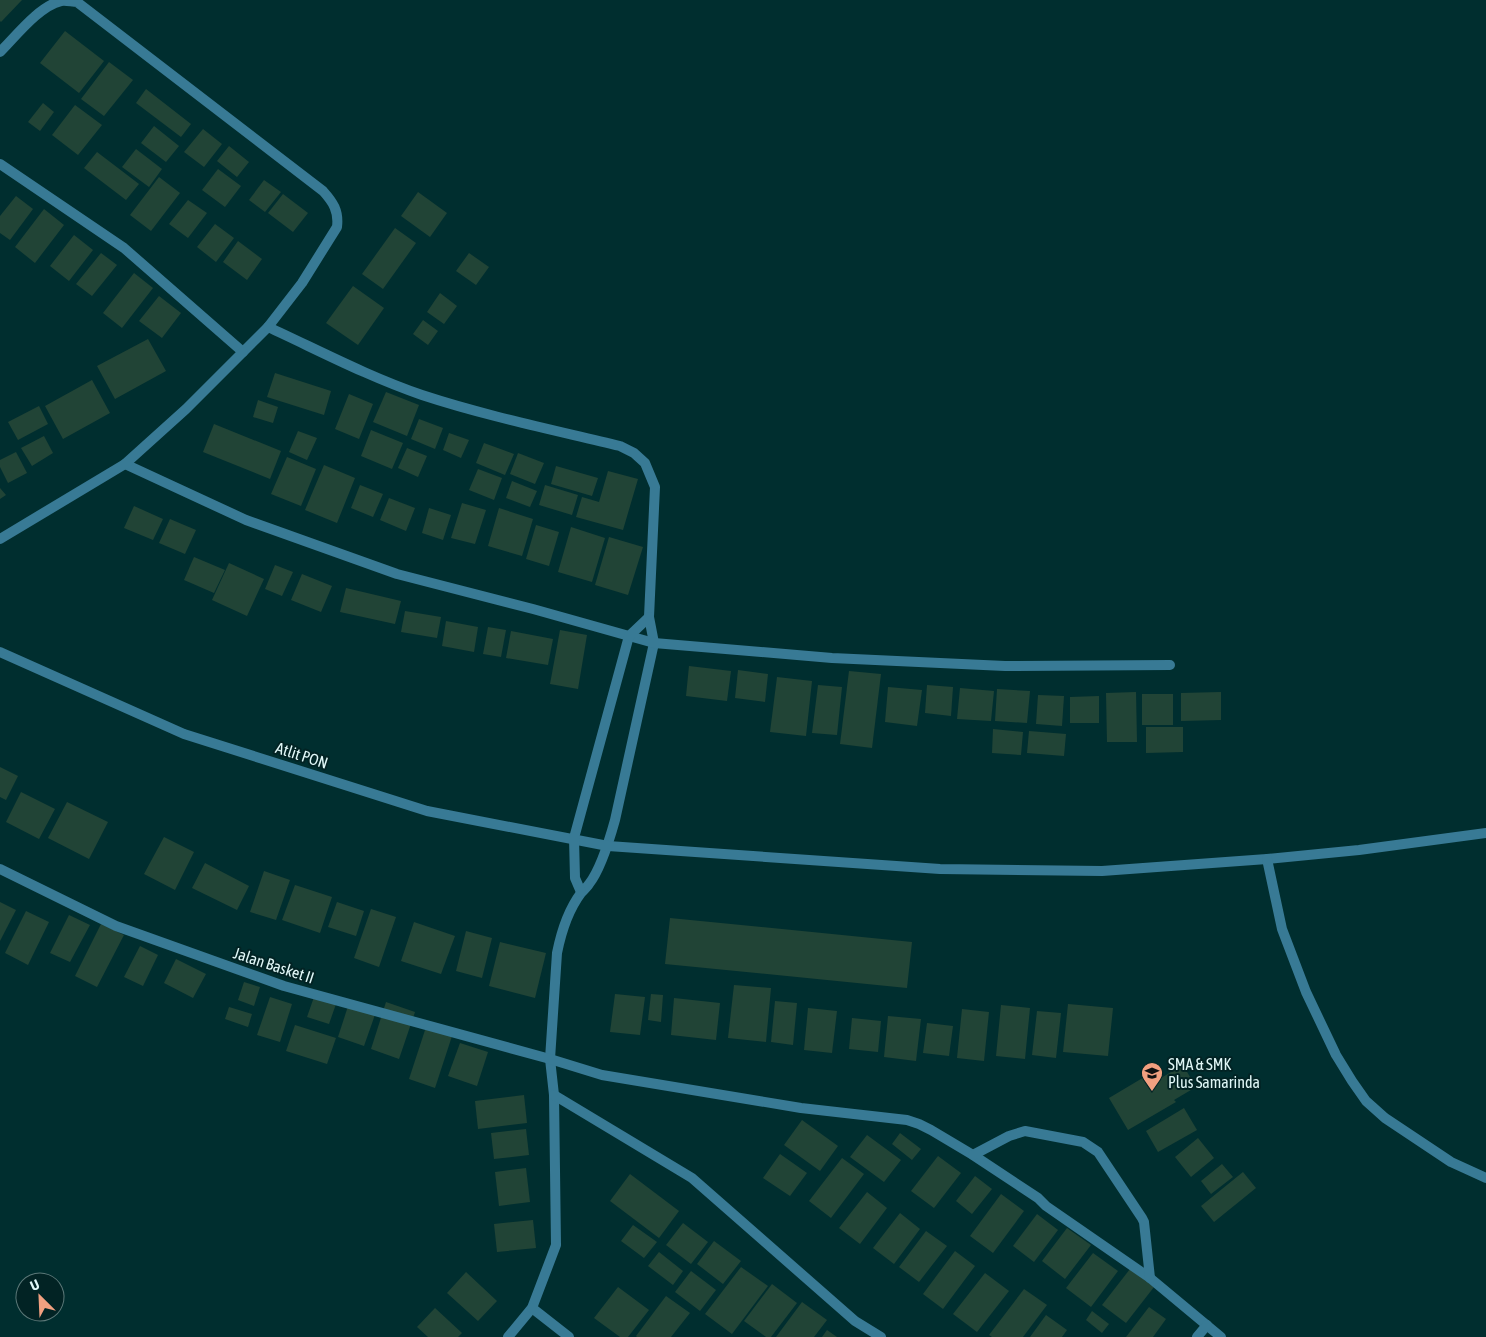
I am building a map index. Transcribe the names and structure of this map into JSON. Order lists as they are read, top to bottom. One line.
{"streets":{"street":["Atlit PON","Jalan Basket II"]},"places":{"school or university":["SMA & SMK Plus Samarinda"]},"north":"top left"}
